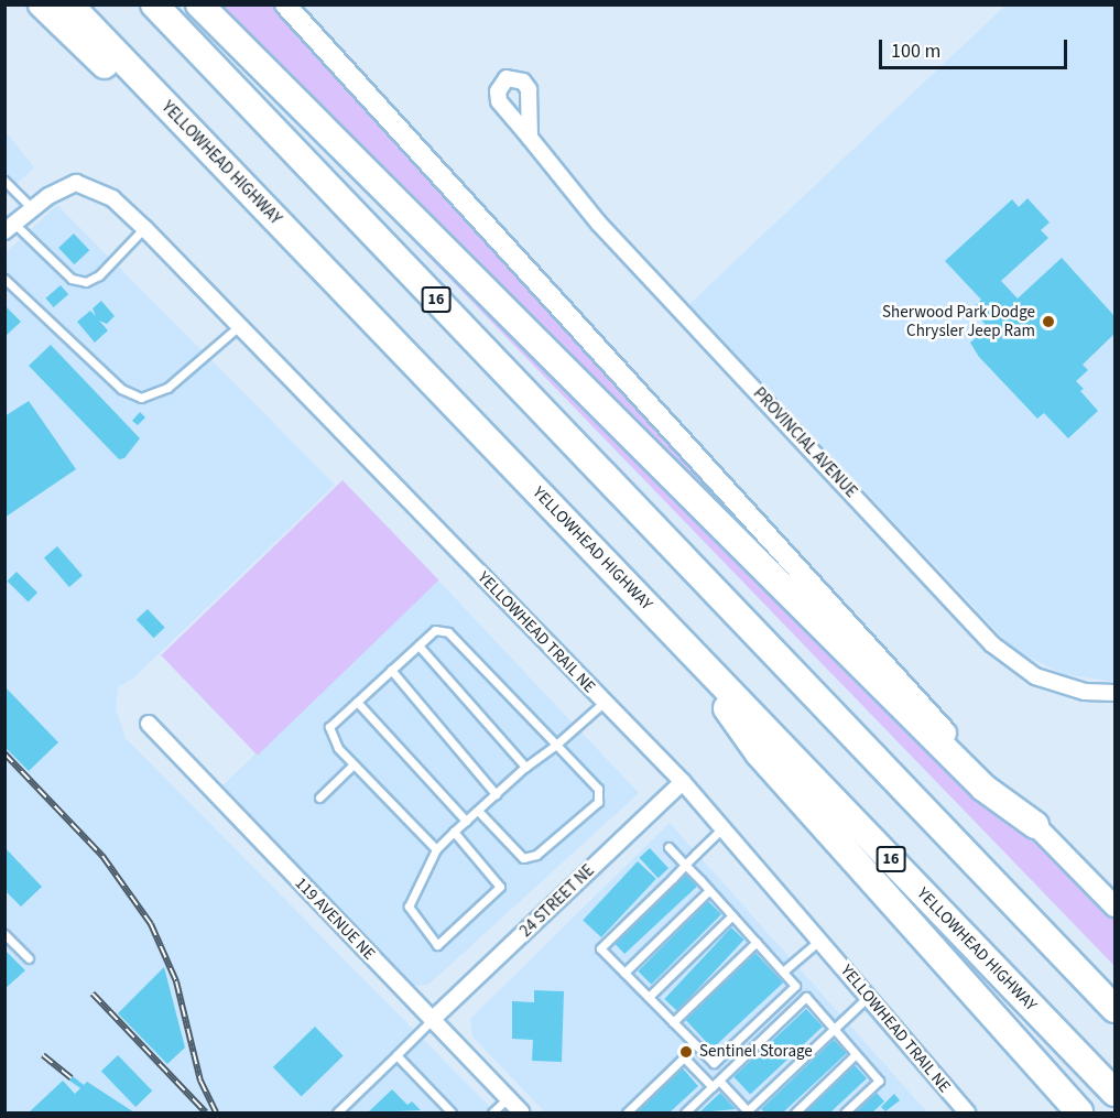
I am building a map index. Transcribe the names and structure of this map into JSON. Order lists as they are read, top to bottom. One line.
{"streets":{"highway":["YELLOWHEAD HIGHWAY","16"],"street":["PROVINCIAL AVENUE","YELLOWHEAD TRAIL NE","24 STREET NE","119 AVENUE NE"]},"crossings":[["YELLOWHEAD TRAIL NE","24 STREET NE"],["24 STREET NE","119 AVENUE NE"]],"places":["Sherwood Park Dodge Chrysler Jeep Ram","Sentinel Storage"],"scale_bar":"100 m"}
